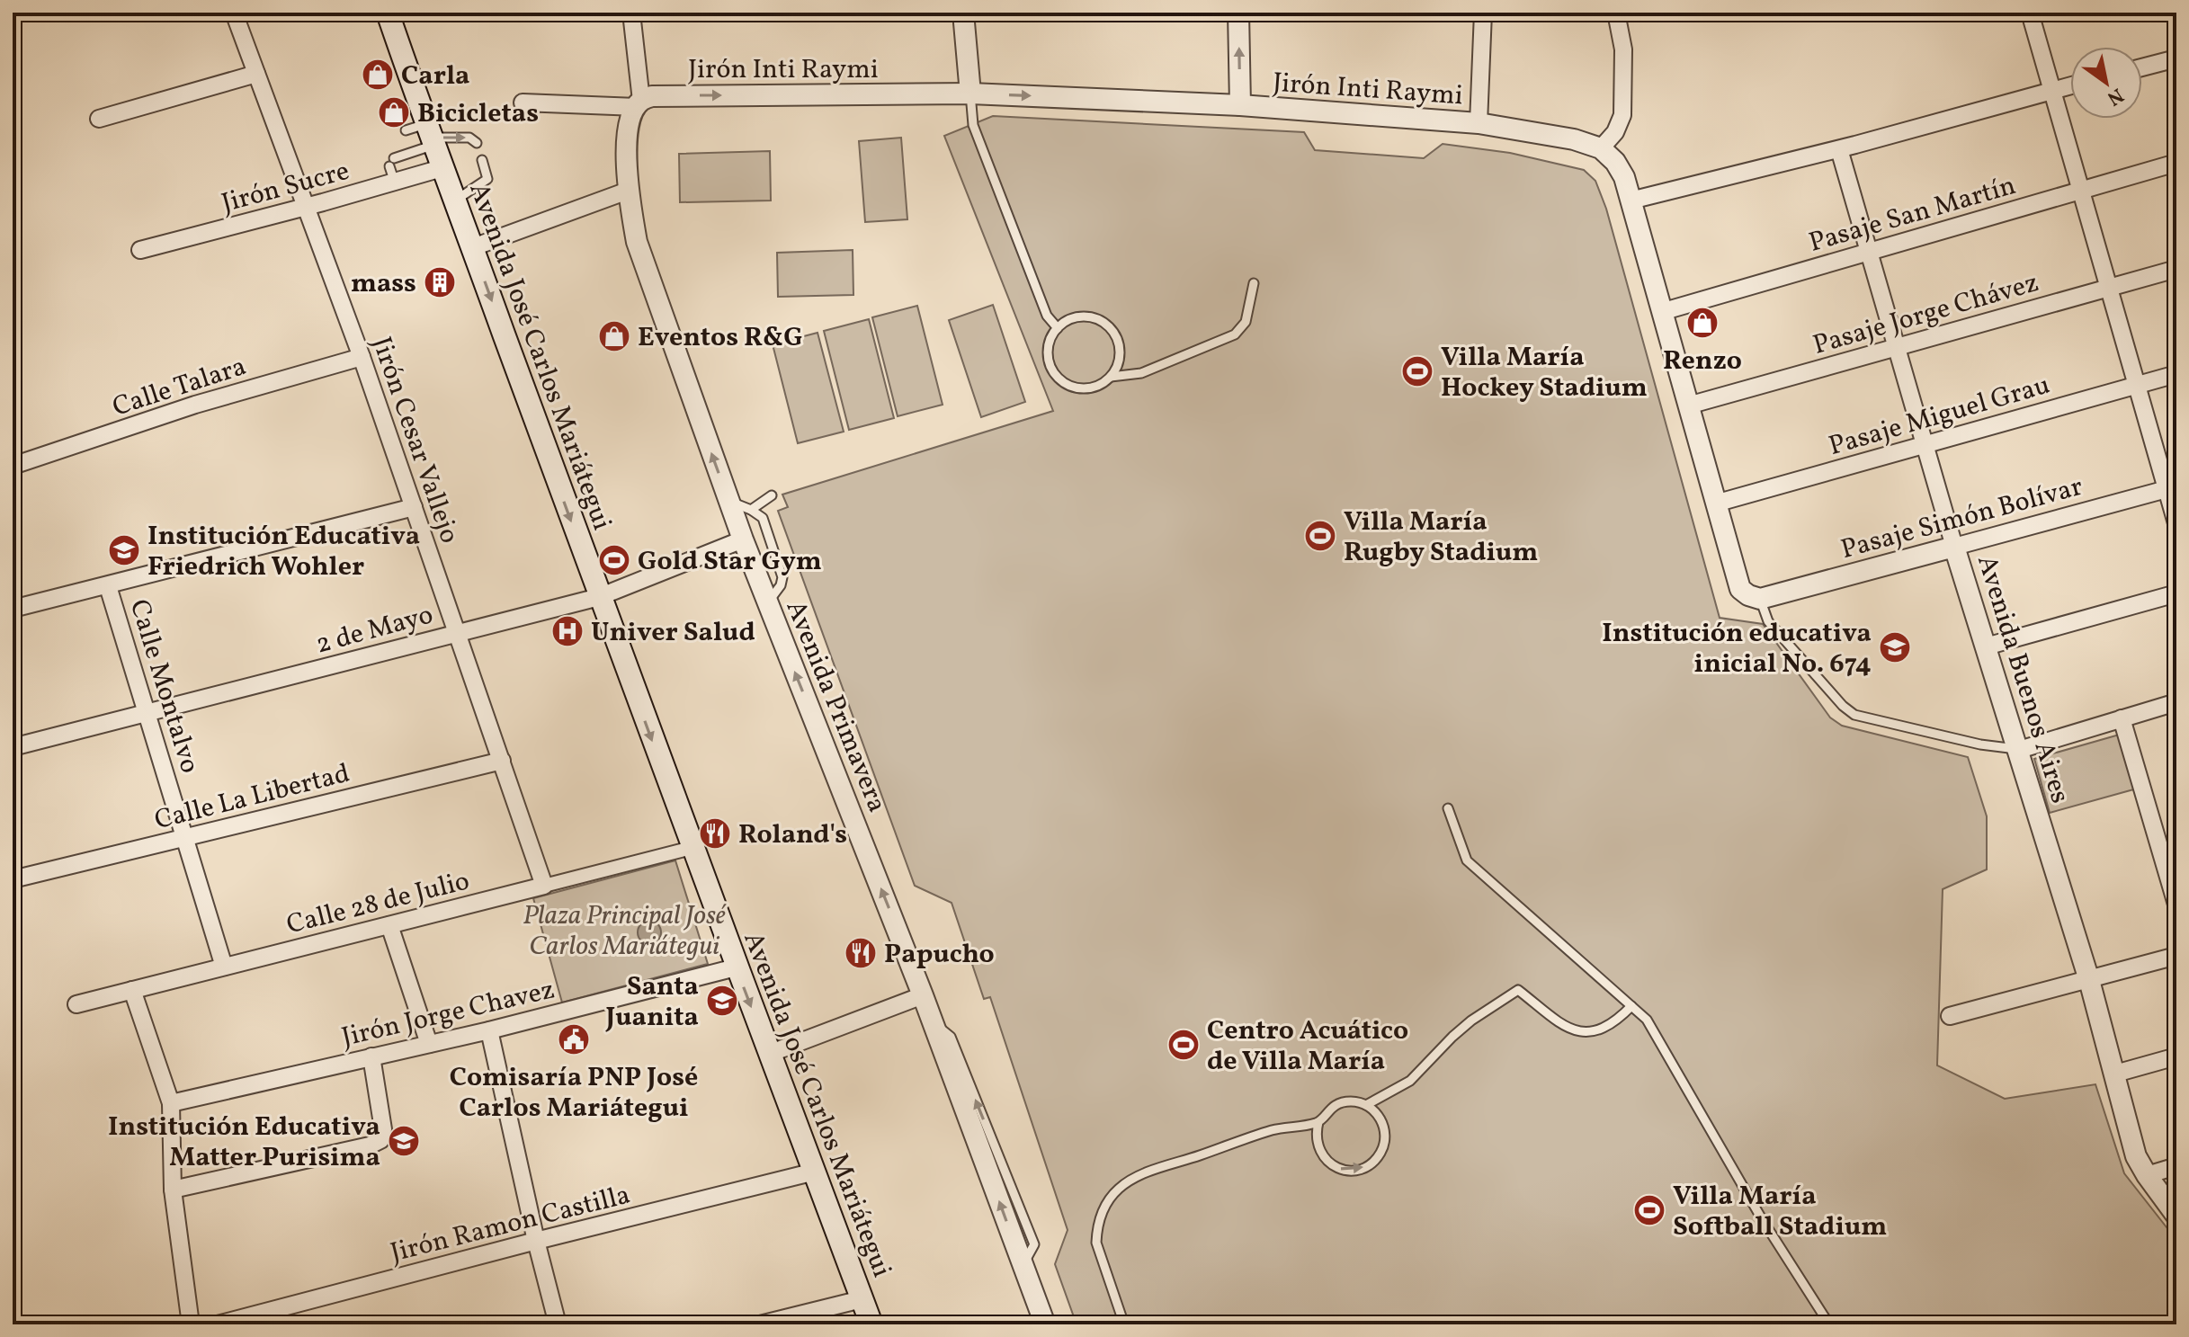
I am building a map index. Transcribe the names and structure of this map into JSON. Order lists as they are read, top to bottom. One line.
{"streets":{"main road":["Avenida José Carlos Mariátegui"],"street":["Jirón Inti Raymi","Jirón Sucre","Pasaje San Martín","Pasaje Jorge Chávez","Calle Talara","Pasaje Miguel Grau","Jirón Cesar Vallejo","Pasaje Simón Bolívar","2 de Mayo","Avenida Buenos Aires","Calle Montalvo","Avenida Primavera","Calle La Libertad","Calle 28 de Julio","Jirón Jorge Chavez","Jirón Ramon Castilla"]},"crossings":[["Jirón Inti Raymi","Avenida Primavera"],["Jirón Sucre","Avenida José Carlos Mariátegui"],["Jirón Sucre","Jirón Cesar Vallejo"],["Pasaje San Martín","Avenida Buenos Aires"],["Pasaje Jorge Chávez","Avenida Buenos Aires"],["Avenida José Carlos Mariátegui","2 de Mayo"],["Avenida José Carlos Mariátegui","Calle 28 de Julio"],["Avenida José Carlos Mariátegui","Jirón Jorge Chavez"],["Avenida José Carlos Mariátegui","Jirón Ramon Castilla"],["Calle Talara","Jirón Cesar Vallejo"],["Pasaje Miguel Grau","Avenida Buenos Aires"],["Jirón Cesar Vallejo","2 de Mayo"],["Jirón Cesar Vallejo","Calle La Libertad"],["Jirón Cesar Vallejo","Calle 28 de Julio"],["Pasaje Simón Bolívar","Avenida Buenos Aires"],["2 de Mayo","Calle Montalvo"],["2 de Mayo","Avenida Primavera"],["Calle Montalvo","Calle La Libertad"],["Calle Montalvo","Calle 28 de Julio"]],"one_way":["Jirón Inti Raymi","Avenida José Carlos Mariátegui","Avenida Primavera"],"parks":["Plaza Principal José Carlos Mariátegui"],"places":{"shop":["Carla","Bicicletas","Renzo","Eventos R&G"],"building":["mass"],"sports":["Villa María Hockey Stadium","Villa María Rugby Stadium","Gold Star Gym","Centro Acuático de Villa María","Villa María Softball Stadium"],"school or university":["Institución Educativa Friedrich Wohler","Institución educativa inicial No. 674","Santa Juanita","Institución Educativa Matter Purisima"],"hospital":["Univer Salud"],"restaurant":["Roland's","Papucho"],"public building":["Comisaría PNP José Carlos Mariátegui"]},"north":"bottom right"}
